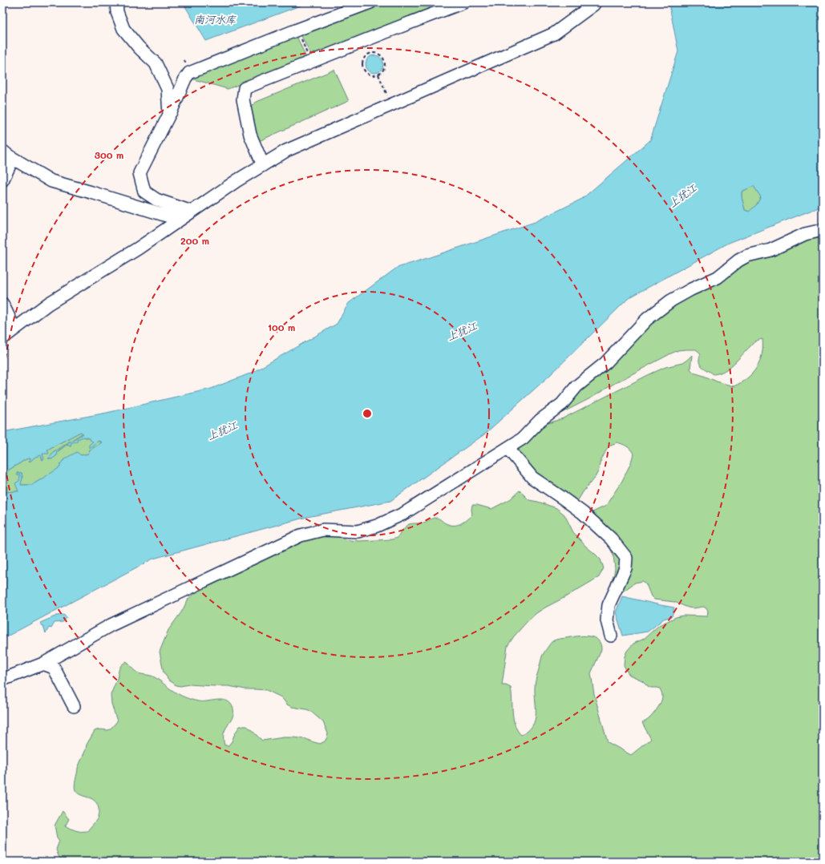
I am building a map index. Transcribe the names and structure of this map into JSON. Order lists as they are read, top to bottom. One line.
{"water":["南河水库","上犹江"],"rings":["300 m","200 m","100 m"]}
